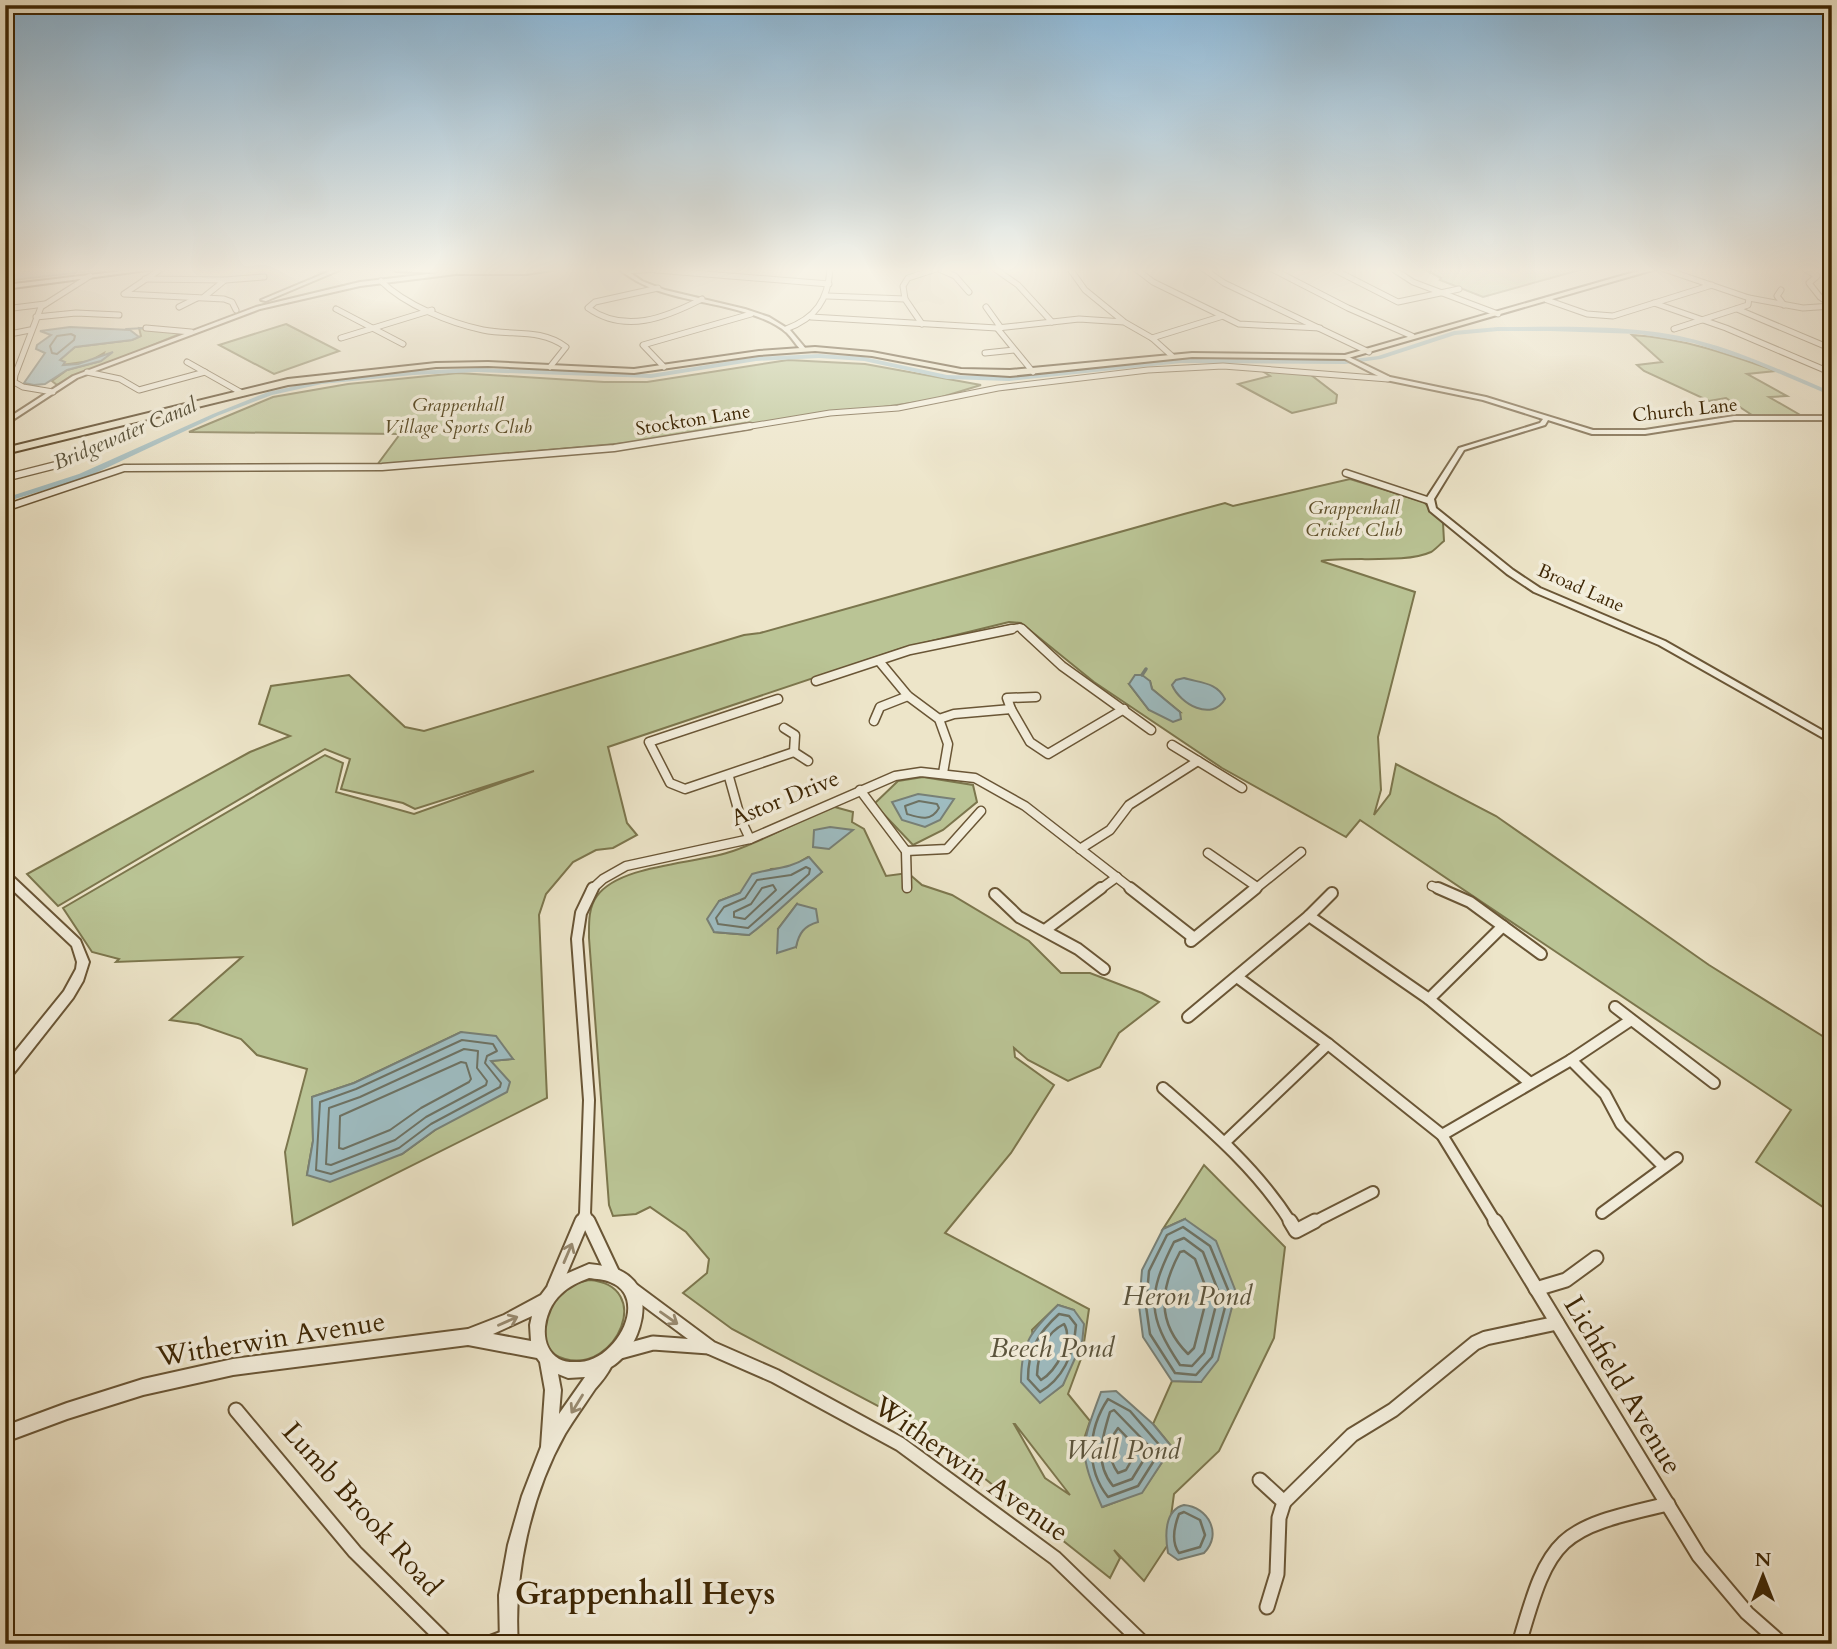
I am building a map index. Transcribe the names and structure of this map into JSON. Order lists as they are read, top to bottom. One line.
{"streets":{"street":["Church Lane","Stockton Lane","Broad Lane","Astor Drive","Witherwin Avenue","Lichfield Avenue","Lumb Brook Road"]},"crossings":[["Church Lane","Stockton Lane"],["Astor Drive","Witherwin Avenue"]],"districts":["Grappenhall Heys"],"water":["Bridgewater Canal","Heron Pond","Beech Pond","Wall Pond"],"parks":["Grappenhall Village Sports Club","Grappenhall Cricket Club"],"north":"top"}
